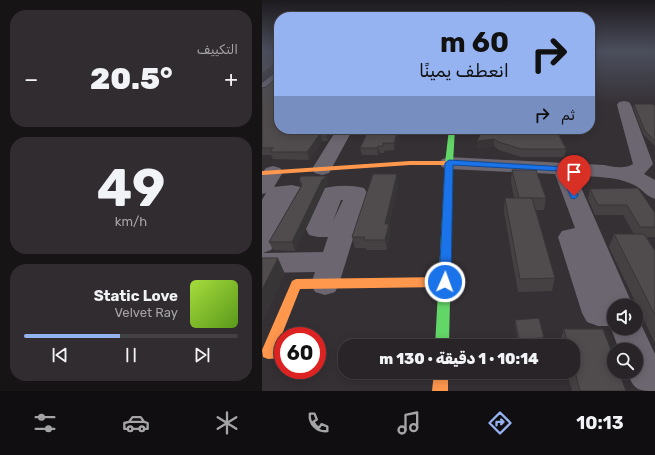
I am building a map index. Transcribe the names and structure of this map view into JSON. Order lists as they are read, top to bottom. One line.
{"page":{"tile":["التكييف",["49","km/h"]],"turn":["60 m","انعطف يمينًا"],"heat":["−","20.5°","+"],"then":"ثم","song":["Static Love","Velvet Ray"],"limit":"60","trip":"10:14 · 1 دقيقة · 130 m","tabs":"10:13"}}
